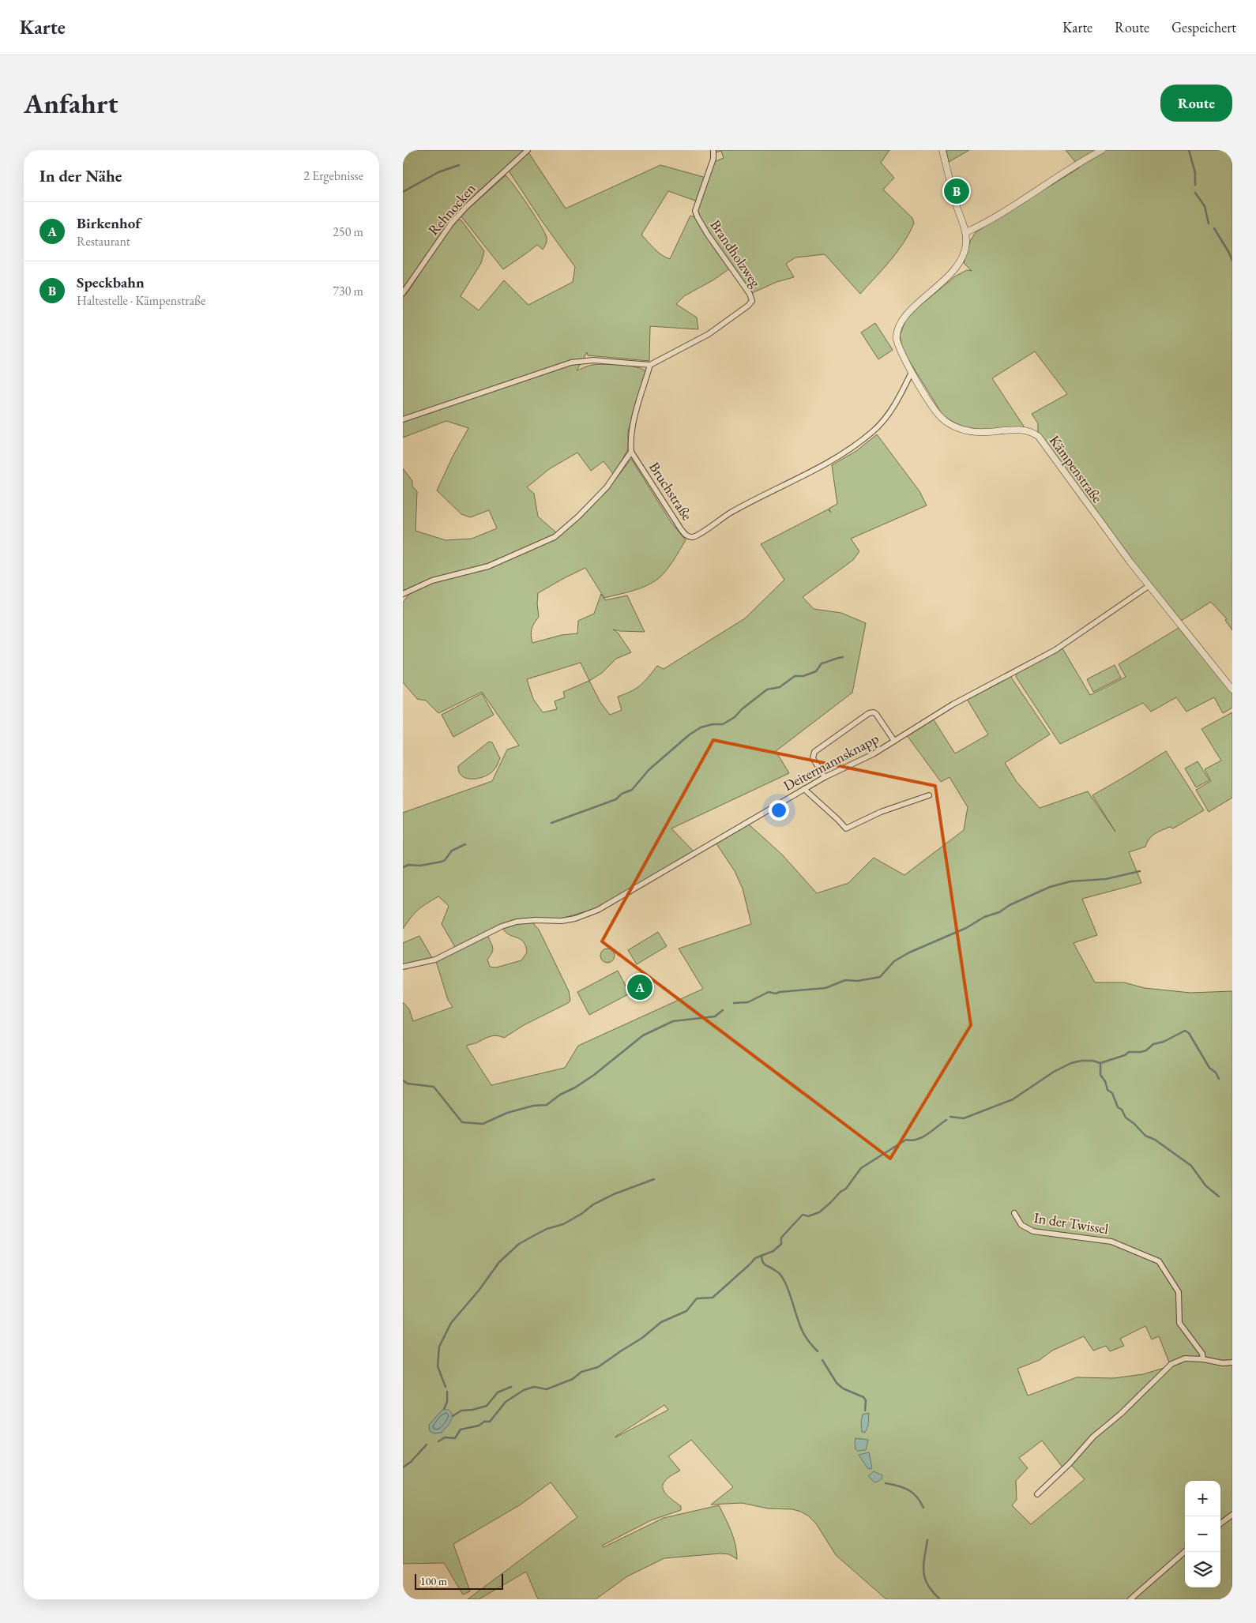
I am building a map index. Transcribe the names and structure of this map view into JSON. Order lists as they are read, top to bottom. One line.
{"streets":{"street":["Rehnocken","Brandholzweg","Kämpenstraße","Bruchstraße","Deitermannsknapp","In der Twissel"]},"crossings":[["Kämpenstraße","Bruchstraße"],["Kämpenstraße","Deitermannsknapp"]],"scale_bar":"100 m","page":{"header":"Karte","nav":["Karte","Route","Gespeichert"],"buttons":"Route","title":"Anfahrt","heading":["In der Nähe","2 Ergebnisse"],"pins":["B","A"],"list":[{"mark":"A","name":"Birkenhof","note":"Restaurant","value":"250 m"},{"mark":"B","name":"Speckbahn","note":"Haltestelle · Kämpenstraße","value":"730 m"}],"map_buttons":["+","−"],"scale":"100 m"}}
